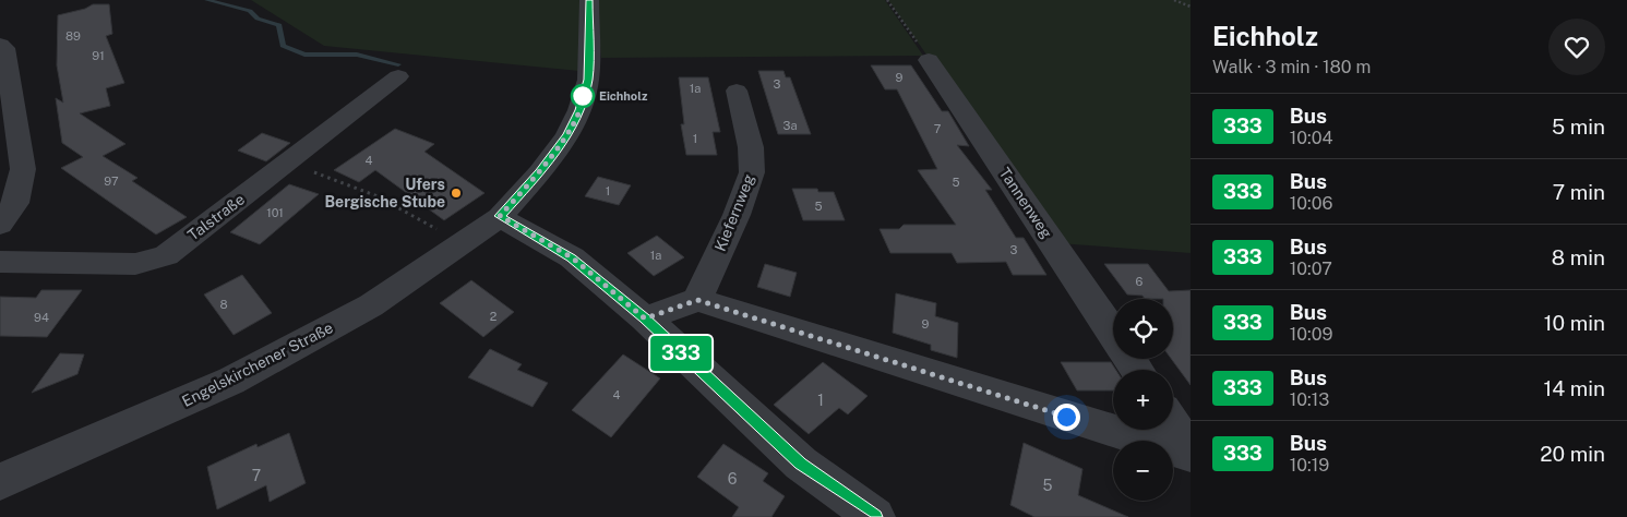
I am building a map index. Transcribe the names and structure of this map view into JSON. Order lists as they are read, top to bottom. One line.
{"streets":{"street":["Tannenweg","Kiefernweg","Talstraße","Engelskirchener Straße"]},"places":["Eichholz","Ufers Bergische Stube"],"lines":["bus line 333"],"house_numbers":["89","91","9","3","1a","3a","7","1","4","97","5","1","5","101","3","1a","6","8","2","94","9","4","1","7","6","5"],"page":{"on_map":"333","heading":["Eichholz","Walk · 3 min · 180 m"],"list":[{"mark":"333","name":"Bus","note":"10:04","value":"5 min"},{"mark":"333","name":"Bus","note":"10:06","value":"7 min"},{"mark":"333","name":"Bus","note":"10:07","value":"8 min"},{"mark":"333","name":"Bus","note":"10:09","value":"10 min"},{"mark":"333","name":"Bus","note":"10:13","value":"14 min"},{"mark":"333","name":"Bus","note":"10:19","value":"20 min"}],"map_buttons":["+","−"]}}
